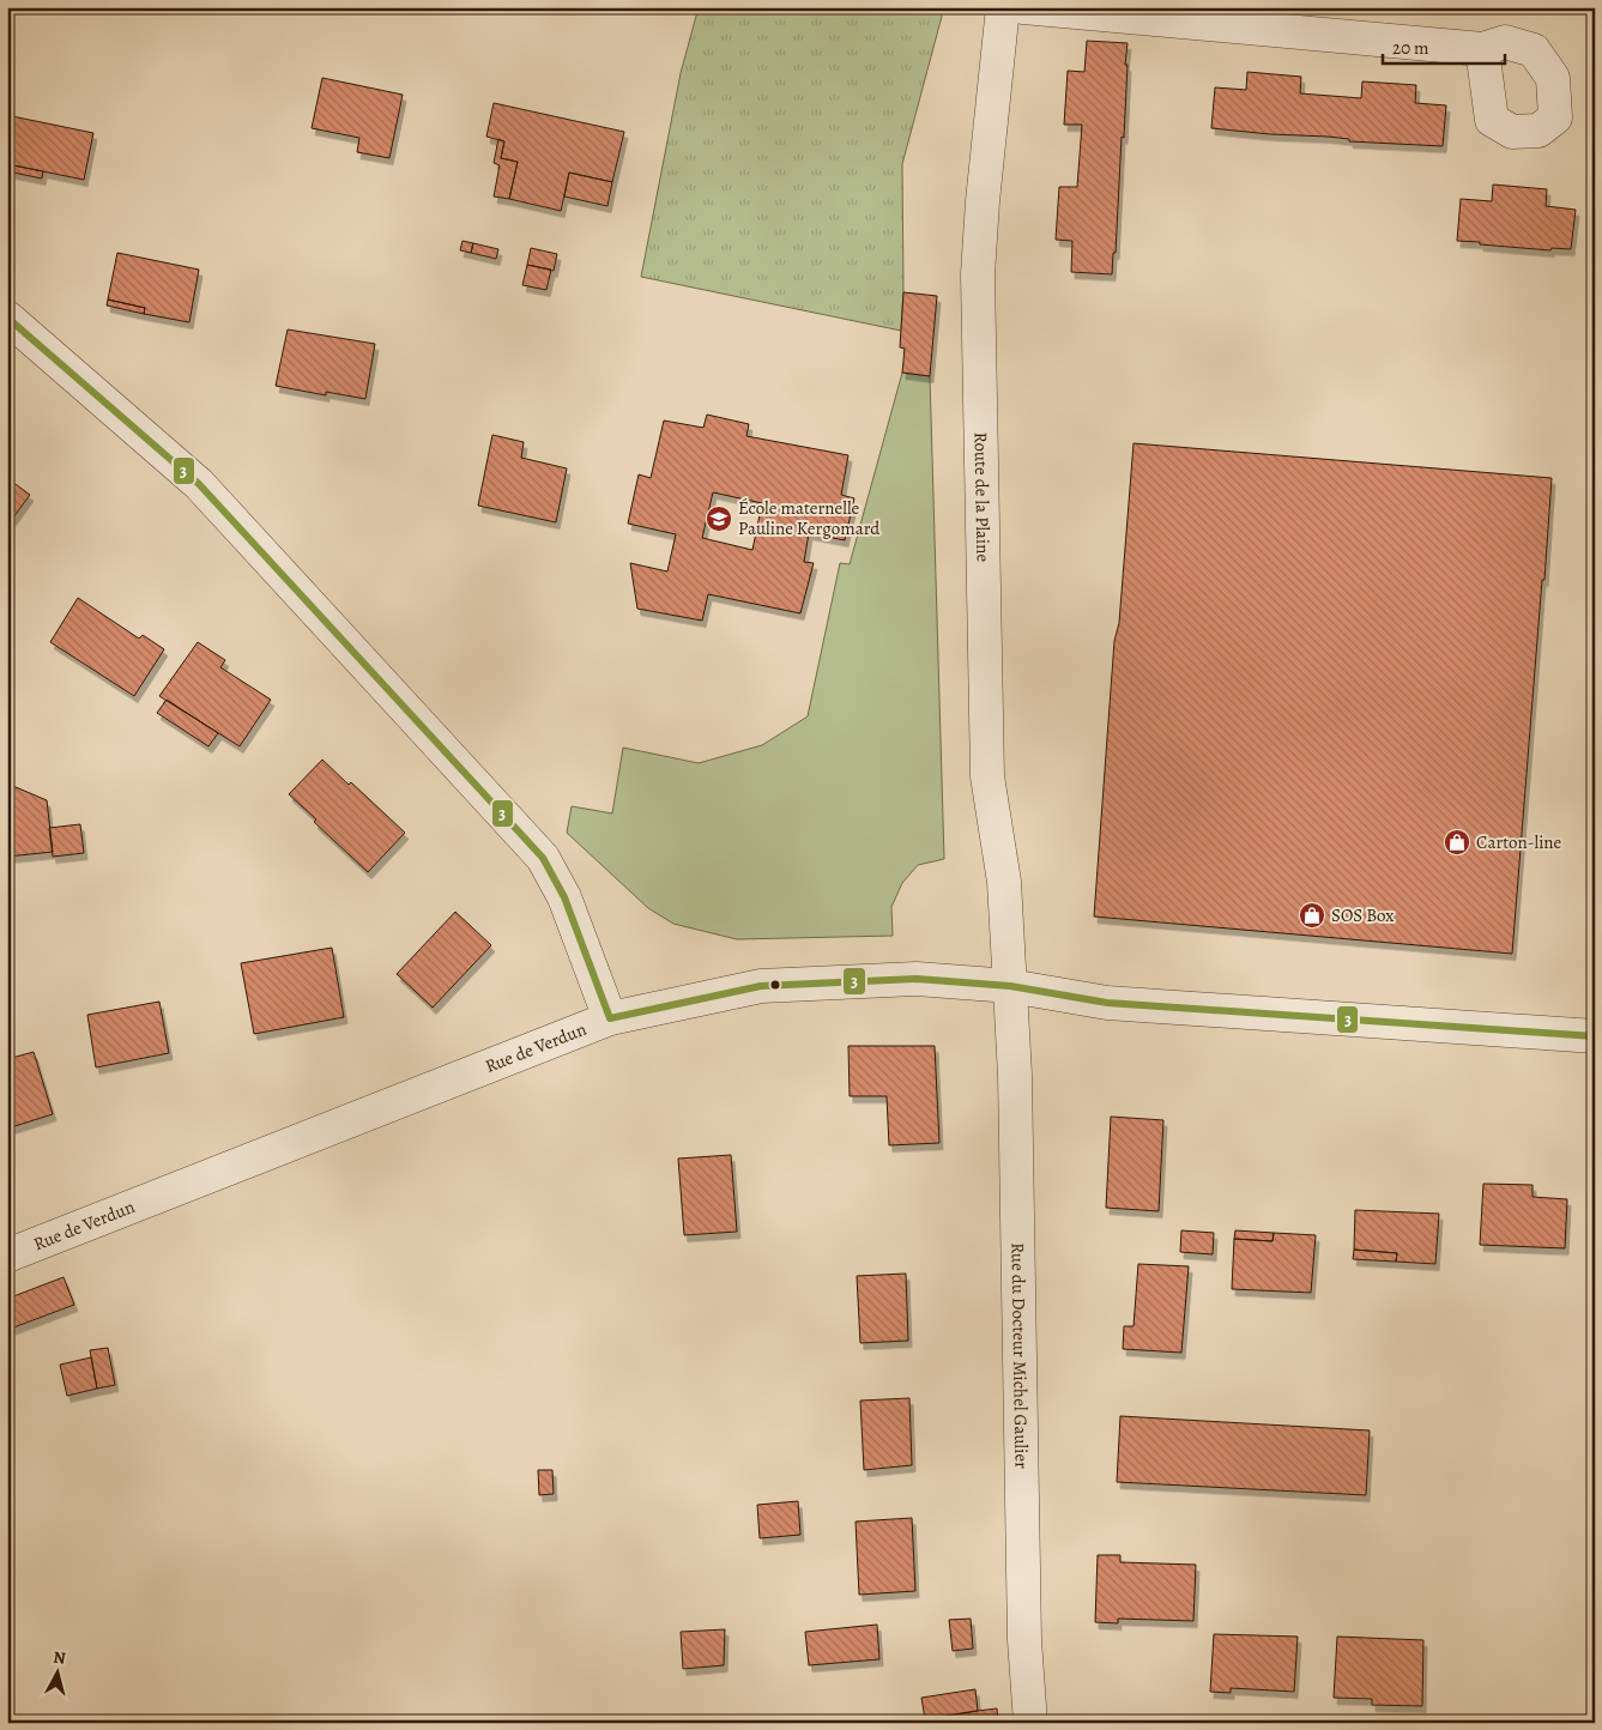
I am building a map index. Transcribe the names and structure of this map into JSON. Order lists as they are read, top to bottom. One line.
{"streets":{"street":["Route de la Plaine","Rue de Verdun","Rue du Docteur Michel Gaulier"]},"crossings":[["Route de la Plaine","Rue de Verdun"],["Route de la Plaine","Rue du Docteur Michel Gaulier"],["Rue de Verdun","Rue du Docteur Michel Gaulier"]],"places":{"school or university":["École maternelle Pauline Kergomard"],"shop":["Carton-line","SOS Box"]},"lines":["transit line 3"],"scale_bar":"20 m","north":"top"}
